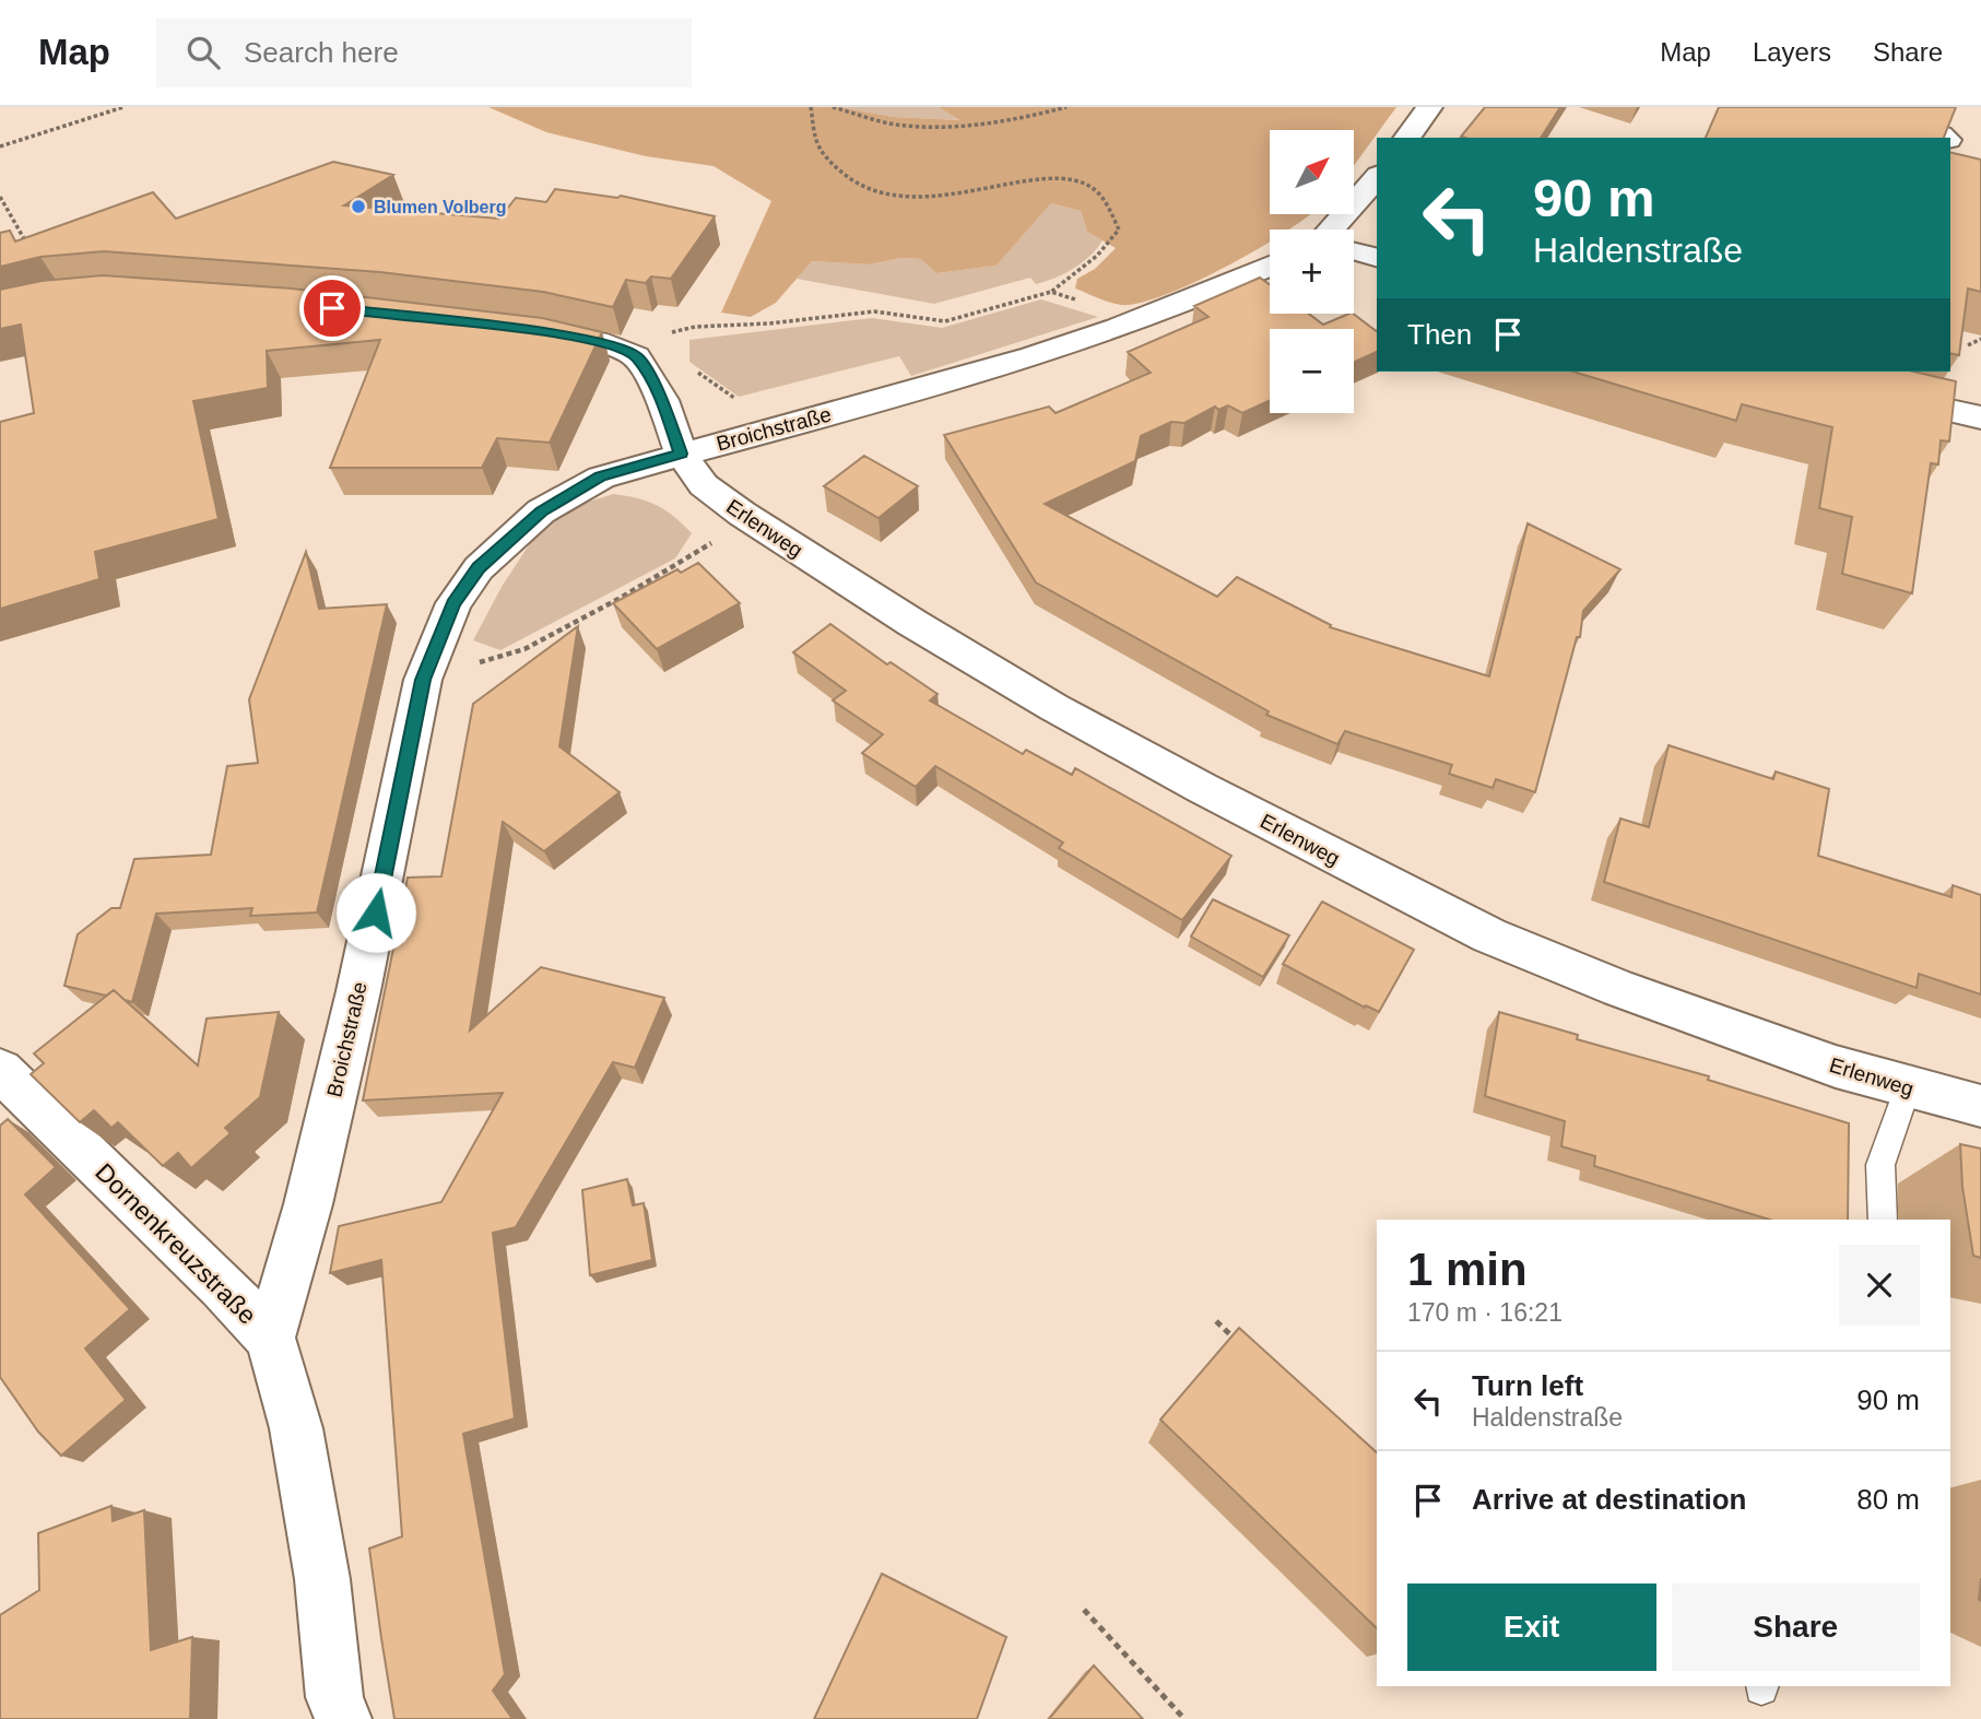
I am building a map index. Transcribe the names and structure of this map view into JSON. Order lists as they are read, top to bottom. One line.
{"streets":{"street":["Broichstraße","Erlenweg","Dornenkreuzstraße"]},"crossings":[["Broichstraße","Erlenweg"],["Broichstraße","Dornenkreuzstraße"]],"places":["Blumen Volberg"],"north":"top right","page":{"header":"Map","search":"Search here","nav":["Map","Layers","Share"],"map_buttons":["+","−"],"turn":["90 m","Haldenstraße"],"then":"Then","heading":["1 min","170 m · 16:21"],"list":[{"name":"Turn left","note":"Haldenstraße","value":"90 m"},{"name":"Arrive at destination","value":"80 m"}],"buttons":["Exit","Share"]}}
